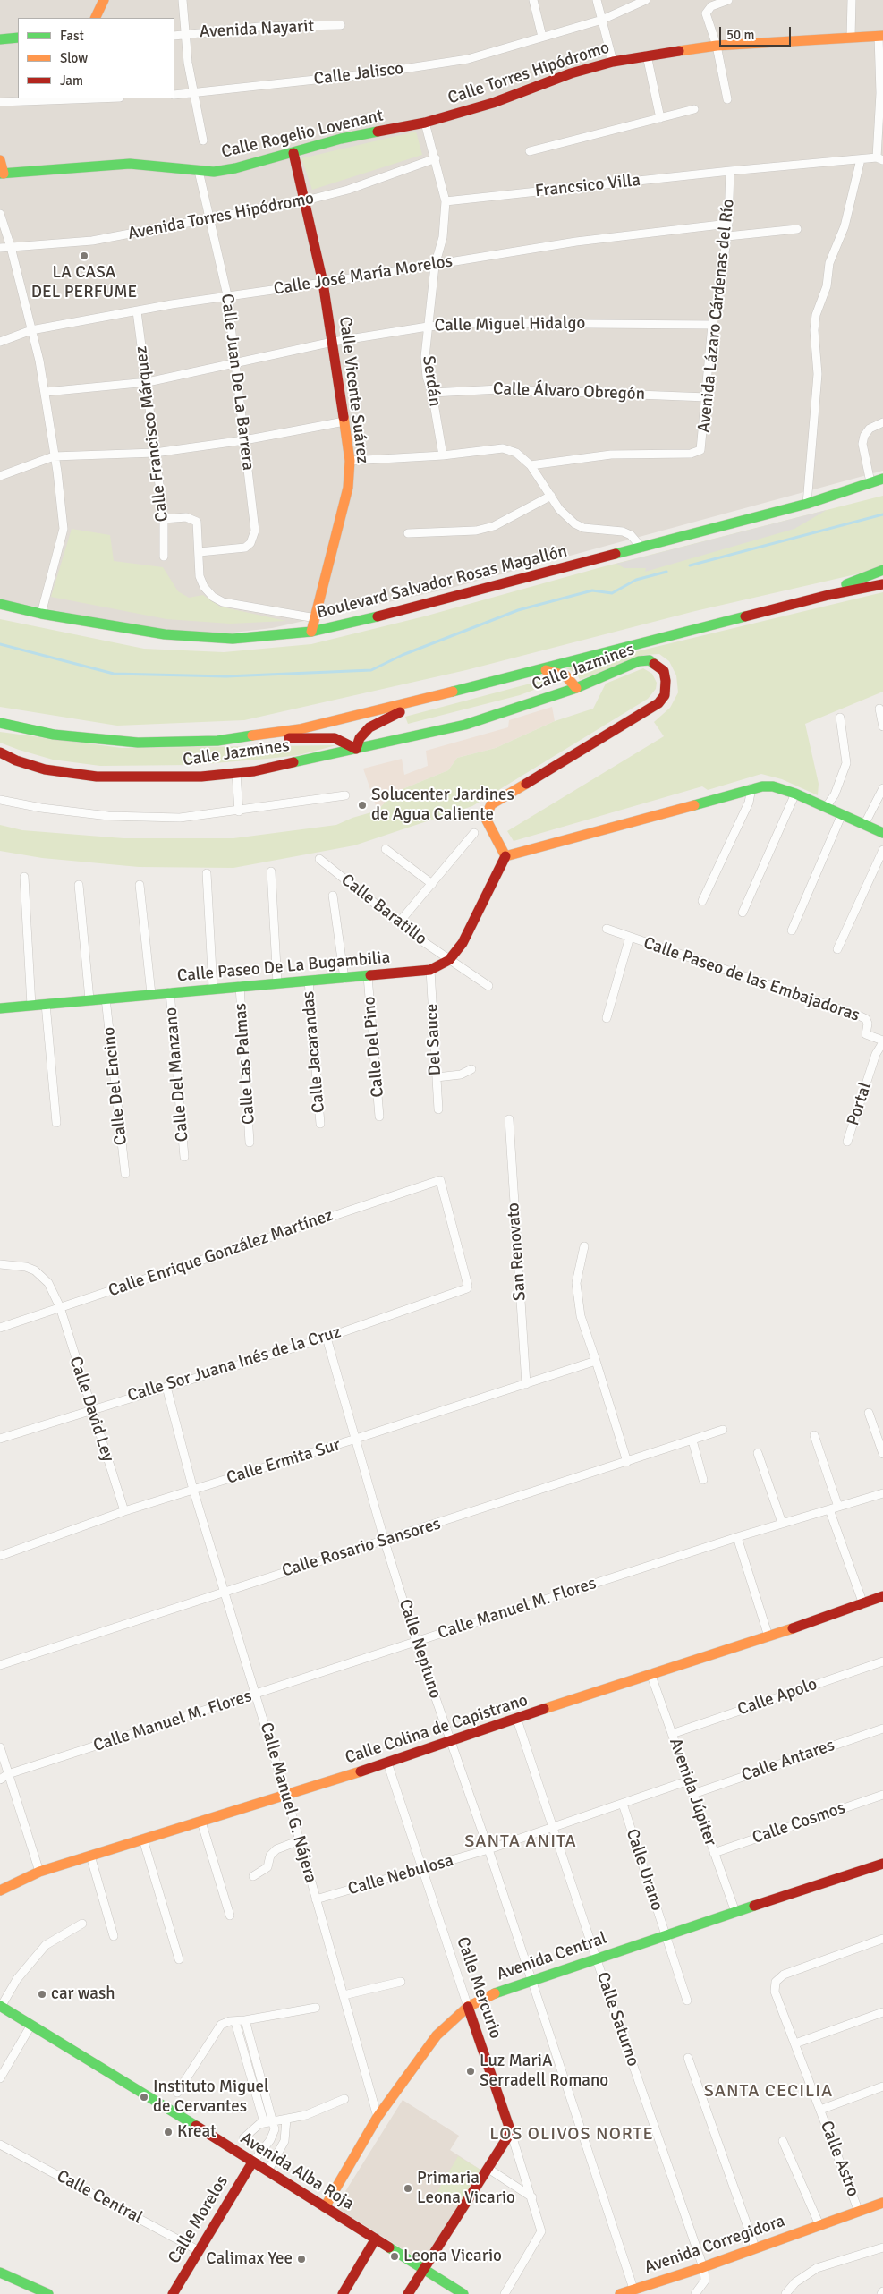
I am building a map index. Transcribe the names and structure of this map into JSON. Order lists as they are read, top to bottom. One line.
{"streets":{"main road":["Calle Torres Hipódromo","Calle Rogelio Lovenant","Calle Vicente Suárez","Boulevard Salvador Rosas Magallón","Calle Jazmines","Calle Paseo De La Bugambilia","Calle Colina de Capistrano","Avenida Central","Calle Mercurio","Avenida Alba Roja","Calle Morelos","Avenida Corregidora"],"street":["Avenida Nayarit","Calle Jalisco","Francsico Villa","Avenida Torres Hipódromo","Calle José María Morelos","Avenida Lázaro Cárdenas del Río","Calle Miguel Hidalgo","Serdán","Calle Juan De La Barrera","Calle Álvaro Obregón","Calle Francisco Márquez","Calle Baratillo","Calle Paseo de las Embajadoras","Del Sauce","Calle Del Pino","Calle Jacarandas","Calle Las Palmas","Calle Del Manzano","Calle Del Encino","Portal","San Renovato","Calle Enrique González Martínez","Calle Sor Juana Inés de la Cruz","Calle David Ley","Calle Ermita Sur","Calle Rosario Sansores","Calle Manuel M. Flores","Calle Neptuno","Calle Apolo","Calle Antares","Avenida Júpiter","Calle Manuel G. Nájera","Calle Cosmos","Calle Urano","Calle Nebulosa","Calle Saturno","Calle Astro","Calle Central"]},"crossings":[["Calle Torres Hipódromo","Calle Rogelio Lovenant"],["Calle Torres Hipódromo","Serdán"],["Calle Rogelio Lovenant","Serdán"],["Calle Rogelio Lovenant","Calle Juan De La Barrera"],["Calle Rogelio Lovenant","Calle Vicente Suárez"],["Francsico Villa","Avenida Lázaro Cárdenas del Río"],["Francsico Villa","Serdán"],["Avenida Torres Hipódromo","Serdán"],["Avenida Torres Hipódromo","Calle Juan De La Barrera"],["Avenida Torres Hipódromo","Calle Vicente Suárez"],["Calle José María Morelos","Avenida Lázaro Cárdenas del Río"],["Calle José María Morelos","Serdán"],["Calle José María Morelos","Calle Juan De La Barrera"],["Calle José María Morelos","Calle Vicente Suárez"],["Calle José María Morelos","Calle Francisco Márquez"],["Avenida Lázaro Cárdenas del Río","Calle Miguel Hidalgo"],["Avenida Lázaro Cárdenas del Río","Calle Álvaro Obregón"],["Calle Miguel Hidalgo","Serdán"],["Calle Miguel Hidalgo","Calle Juan De La Barrera"],["Calle Miguel Hidalgo","Calle Vicente Suárez"],["Calle Miguel Hidalgo","Calle Francisco Márquez"],["Serdán","Calle Álvaro Obregón"],["Calle Vicente Suárez","Boulevard Salvador Rosas Magallón"],["Calle Jazmines","Calle Paseo De La Bugambilia"],["Calle Baratillo","Calle Paseo De La Bugambilia"],["Calle Paseo De La Bugambilia","Del Sauce"],["Calle Paseo De La Bugambilia","Calle Del Pino"],["Calle Paseo De La Bugambilia","Calle Jacarandas"],["Calle Paseo De La Bugambilia","Calle Las Palmas"],["Calle Paseo De La Bugambilia","Calle Del Manzano"],["Calle Paseo De La Bugambilia","Calle Del Encino"],["Calle Paseo de las Embajadoras","Portal"],["San Renovato","Calle Ermita Sur"],["Calle Enrique González Martínez","Calle Sor Juana Inés de la Cruz"],["Calle Enrique González Martínez","Calle David Ley"],["Calle Sor Juana Inés de la Cruz","Calle David Ley"],["Calle Sor Juana Inés de la Cruz","Calle Neptuno"],["Calle Sor Juana Inés de la Cruz","Calle Manuel G. Nájera"],["Calle David Ley","Calle Ermita Sur"],["Calle Ermita Sur","Calle Neptuno"],["Calle Ermita Sur","Calle Manuel G. Nájera"],["Calle Rosario Sansores","Calle Neptuno"],["Calle Rosario Sansores","Calle Manuel G. Nájera"],["Calle Manuel M. Flores","Calle Neptuno"],["Calle Manuel M. Flores","Calle Manuel G. Nájera"],["Calle Neptuno","Calle Colina de Capistrano"],["Calle Neptuno","Calle Nebulosa"],["Calle Neptuno","Avenida Central"],["Calle Neptuno","Avenida Corregidora"],["Calle Apolo","Avenida Júpiter"],["Calle Colina de Capistrano","Avenida Júpiter"],["Calle Colina de Capistrano","Calle Manuel G. Nájera"],["Calle Colina de Capistrano","Calle Mercurio"],["Calle Colina de Capistrano","Calle Saturno"],["Calle Antares","Avenida Júpiter"],["Avenida Júpiter","Calle Cosmos"],["Avenida Júpiter","Calle Nebulosa"],["Avenida Júpiter","Avenida Central"],["Calle Manuel G. Nájera","Calle Nebulosa"],["Calle Manuel G. Nájera","Avenida Central"],["Calle Urano","Calle Nebulosa"],["Calle Urano","Avenida Central"],["Calle Nebulosa","Calle Mercurio"],["Calle Nebulosa","Calle Saturno"],["Avenida Central","Calle Mercurio"],["Avenida Central","Calle Saturno"],["Avenida Central","Avenida Alba Roja"],["Calle Saturno","Avenida Corregidora"],["Calle Astro","Avenida Corregidora"],["Avenida Alba Roja","Calle Morelos"],["Calle Central","Calle Morelos"]],"districts":["SANTA ANITA","SANTA CECILIA","LOS OLIVOS NORTE"],"places":["LA CASA DEL PERFUME","Solucenter Jardines de Agua Caliente","car wash","Luz MariA Serradell Romano","Instituto Miguel de Cervantes","Kreat","Primaria Leona Vicario","Leona Vicario","Calimax Yee"],"legend":["Fast","Slow","Jam"],"scale_bar":"50 m"}
